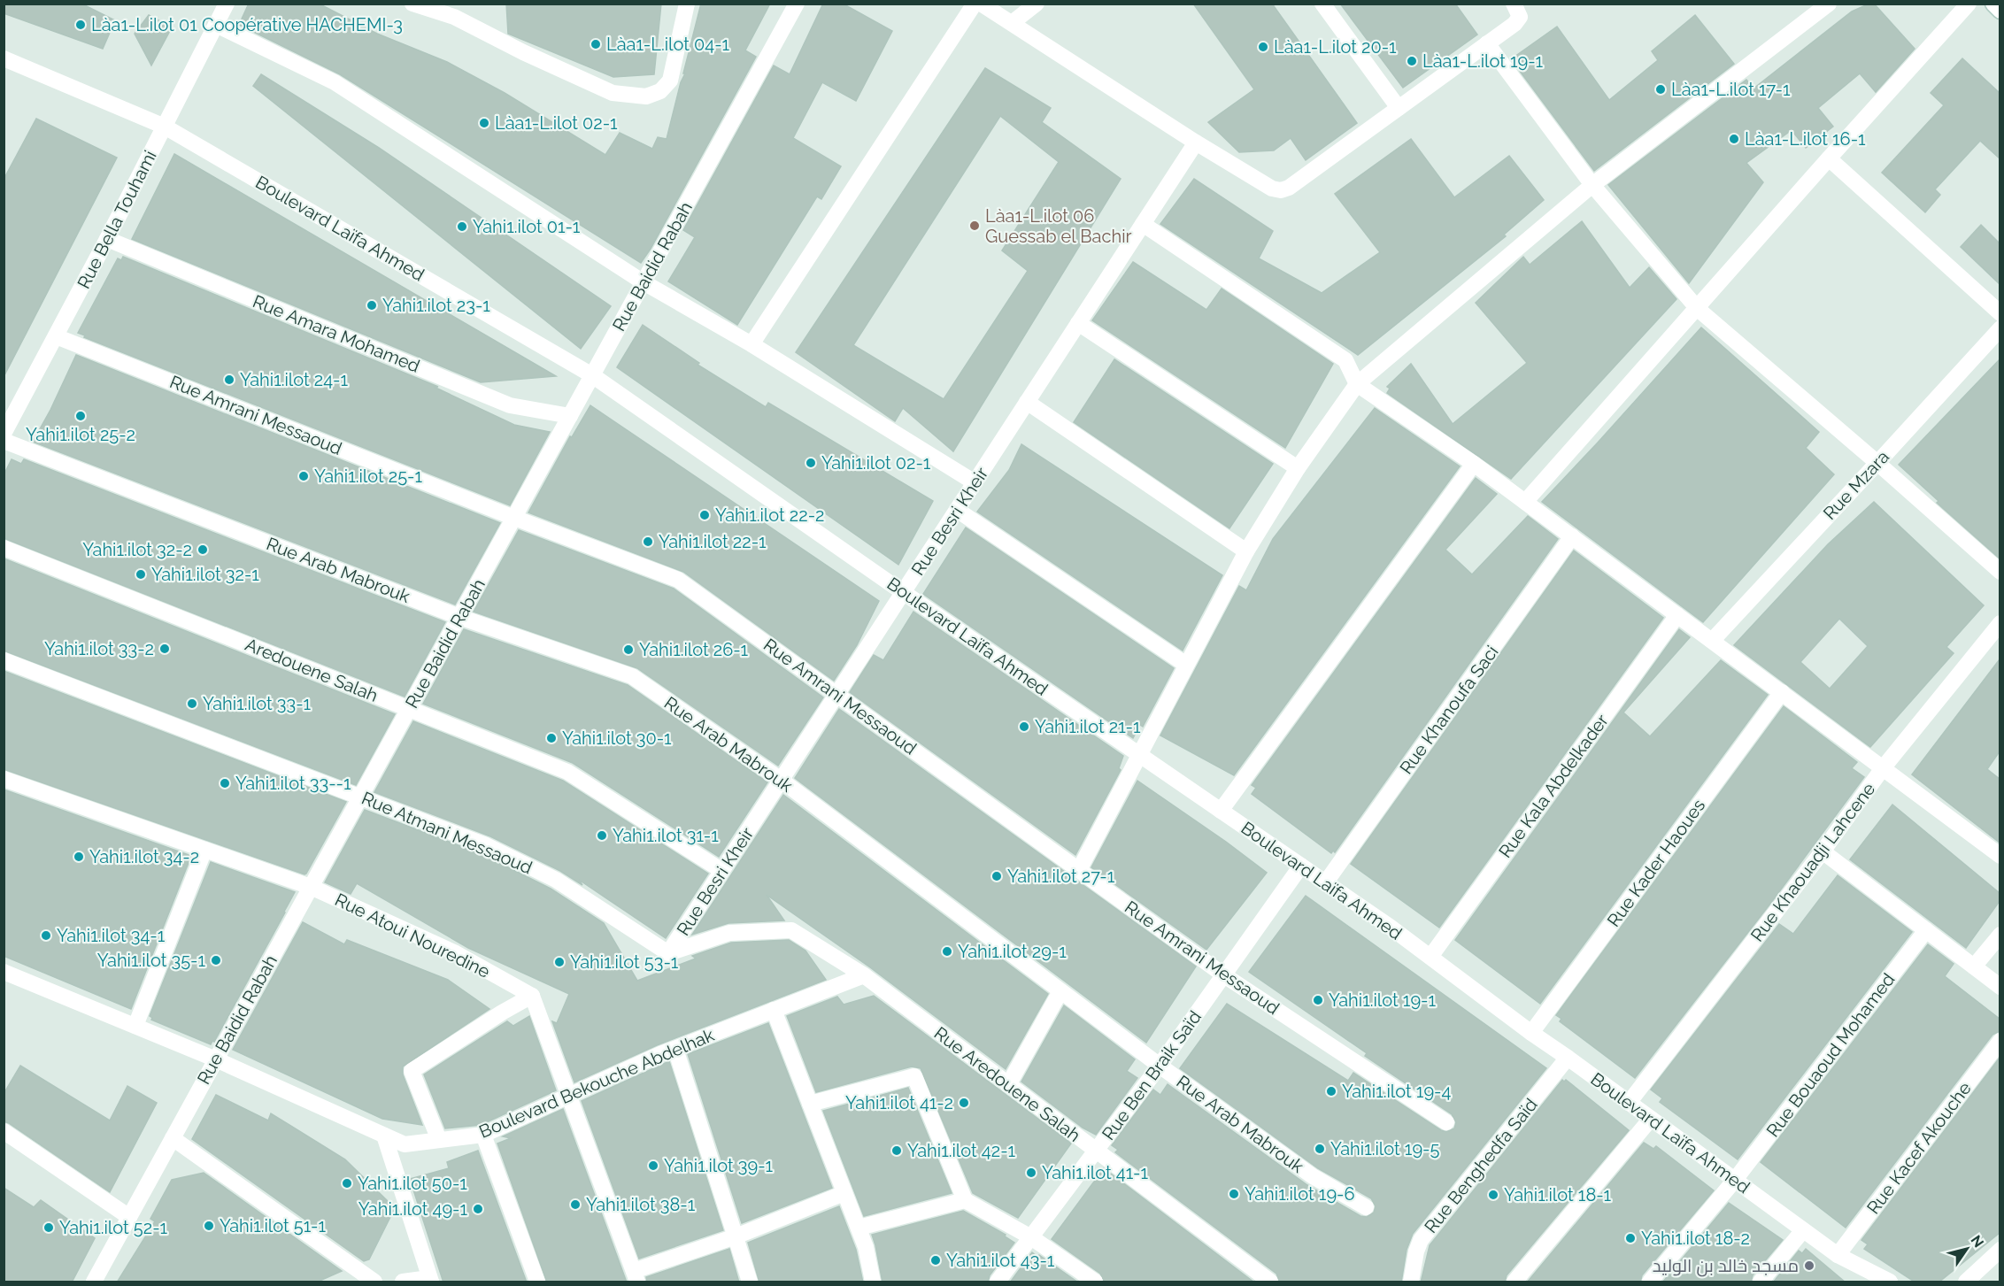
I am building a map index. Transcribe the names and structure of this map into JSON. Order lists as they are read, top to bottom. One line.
{"streets":{"street":["Rue Bella Touhami","Boulevard Laïfa Ahmed","Rue Baidid Rabah","Rue Amara Mohamed","Rue Amrani Messaoud","Rue Mzara","Rue Besri Kheir","Rue Arab Mabrouk","Aredouene Salah","Rue Khanoufa Saci","Rue Kala Abdelkader","Rue Atmani Messaoud","Rue Khaouadji Lahcene","Rue Kader Haoues","Rue Atoui Nouredine","Rue Bouaoud Mohamed","Rue Ben Braik Saïd","Boulevard Bekouche Abdelhak","Rue Aredouene Salah","Rue Kacef Akouche","Rue Benghedfa Saïd"]},"crossings":[["Rue Bella Touhami","Boulevard Laïfa Ahmed"],["Rue Bella Touhami","Rue Amara Mohamed"],["Rue Bella Touhami","Rue Amrani Messaoud"],["Boulevard Laïfa Ahmed","Rue Baidid Rabah"],["Boulevard Laïfa Ahmed","Rue Besri Kheir"],["Boulevard Laïfa Ahmed","Rue Khanoufa Saci"],["Boulevard Laïfa Ahmed","Rue Kala Abdelkader"],["Boulevard Laïfa Ahmed","Rue Khaouadji Lahcene"],["Boulevard Laïfa Ahmed","Rue Kader Haoues"],["Boulevard Laïfa Ahmed","Rue Bouaoud Mohamed"],["Boulevard Laïfa Ahmed","Rue Ben Braik Saïd"],["Boulevard Laïfa Ahmed","Rue Kacef Akouche"],["Boulevard Laïfa Ahmed","Rue Benghedfa Saïd"],["Rue Baidid Rabah","Rue Amara Mohamed"],["Rue Baidid Rabah","Rue Amrani Messaoud"],["Rue Baidid Rabah","Rue Arab Mabrouk"],["Rue Baidid Rabah","Aredouene Salah"],["Rue Baidid Rabah","Rue Atmani Messaoud"],["Rue Baidid Rabah","Rue Atoui Nouredine"],["Rue Baidid Rabah","Boulevard Bekouche Abdelhak"],["Rue Amrani Messaoud","Rue Besri Kheir"],["Rue Amrani Messaoud","Rue Ben Braik Saïd"],["Rue Besri Kheir","Rue Arab Mabrouk"],["Rue Besri Kheir","Aredouene Salah"],["Rue Besri Kheir","Rue Atmani Messaoud"],["Rue Besri Kheir","Rue Aredouene Salah"],["Rue Arab Mabrouk","Rue Ben Braik Saïd"],["Rue Atmani Messaoud","Rue Aredouene Salah"],["Rue Ben Braik Saïd","Rue Aredouene Salah"],["Boulevard Bekouche Abdelhak","Rue Aredouene Salah"]],"places":["Làa1-L.ilot 01 Coopérative HACHEMI-3","Làa1-L.ilot 04-1","Làa1-L.ilot 20-1","Làa1-L.ilot 19-1","Làa1-L.ilot 17-1","Làa1-L.ilot 02-1","Làa1-L.ilot 16-1","Làa1-L.ilot 06 Guessab el Bachir","Yahi1.ilot 01-1","Yahi1.ilot 23-1","Yahi1.ilot 24-1","Yahi1.ilot 25-2","Yahi1.ilot 02-1","Yahi1.ilot 25-1","Yahi1.ilot 22-2","Yahi1.ilot 22-1","Yahi1.ilot 32-2","Yahi1.ilot 32-1","Yahi1.ilot 33-2","Yahi1.ilot 26-1","Yahi1.ilot 33-1","Yahi1.ilot 21-1","Yahi1.ilot 30-1","Yahi1.ilot 33--1","Yahi1.ilot 31-1","Yahi1.ilot 34-2","Yahi1.ilot 27-1","Yahi1.ilot 34-1","Yahi1.ilot 29-1","Yahi1.ilot 35-1","Yahi1.ilot 53-1","Yahi1.ilot 19-1","Yahi1.ilot 19-4","Yahi1.ilot 41-2","Yahi1.ilot 19-5","Yahi1.ilot 42-1","Yahi1.ilot 39-1","Yahi1.ilot 41-1","Yahi1.ilot 50-1","Yahi1.ilot 19-6","Yahi1.ilot 18-1","Yahi1.ilot 38-1","Yahi1.ilot 49-1","Yahi1.ilot 51-1","Yahi1.ilot 52-1","Yahi1.ilot 18-2","Yahi1.ilot 43-1","مسجد خالد بن الوليد"],"north":"top right"}
